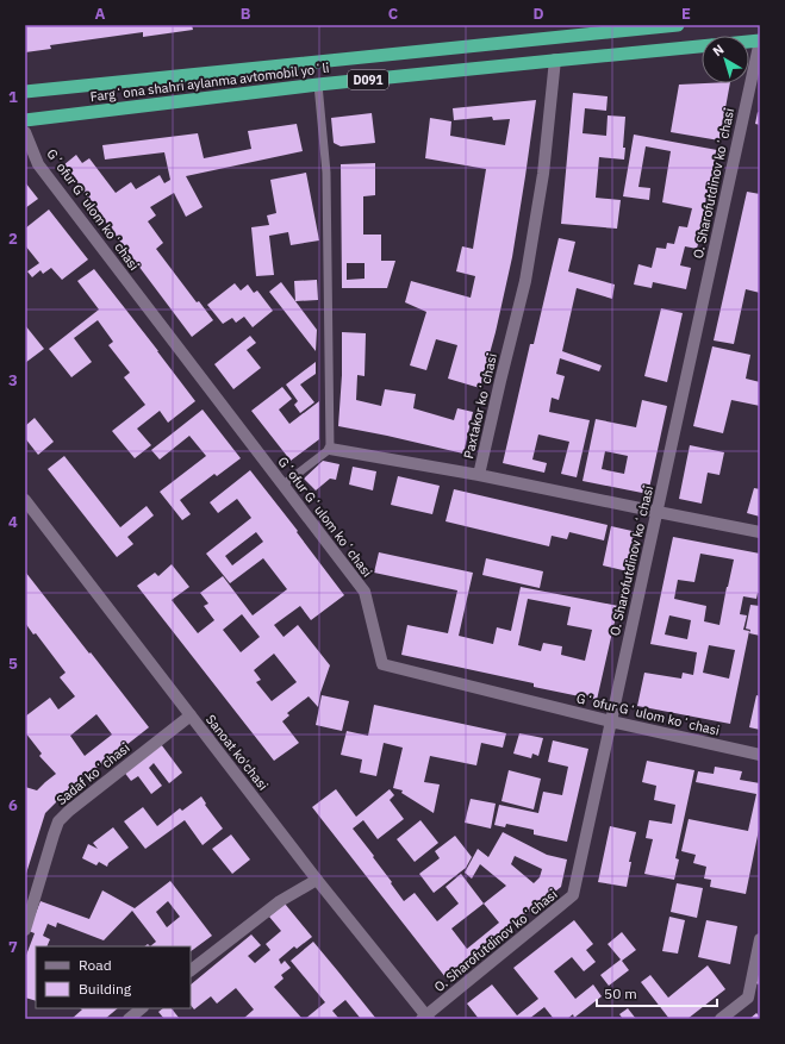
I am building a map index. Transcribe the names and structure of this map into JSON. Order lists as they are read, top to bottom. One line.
{"streets":{"highway":["D091","Fargʻona shahri aylanma avtomobil yoʻli"],"street":["O. Sharofutdinov koʻchasi","Gʻofur Gʻulom koʻchasi","Paxtakor koʻchasi","Sanoat ko'chasi","Sadaf koʻchasi"]},"crossings":[["Fargʻona shahri aylanma avtomobil yoʻli","Paxtakor koʻchasi"],["O. Sharofutdinov koʻchasi","Gʻofur Gʻulom koʻchasi"],["O. Sharofutdinov koʻchasi","Paxtakor koʻchasi"],["O. Sharofutdinov koʻchasi","Sanoat ko'chasi"],["Sanoat ko'chasi","Sadaf koʻchasi"]],"legend":["Road","Building"],"scale_bar":"50 m","north":"top left","grid":{"columns":["A","B","C","D","E"],"rows":["1","2","3","4","5","6","7"]}}
